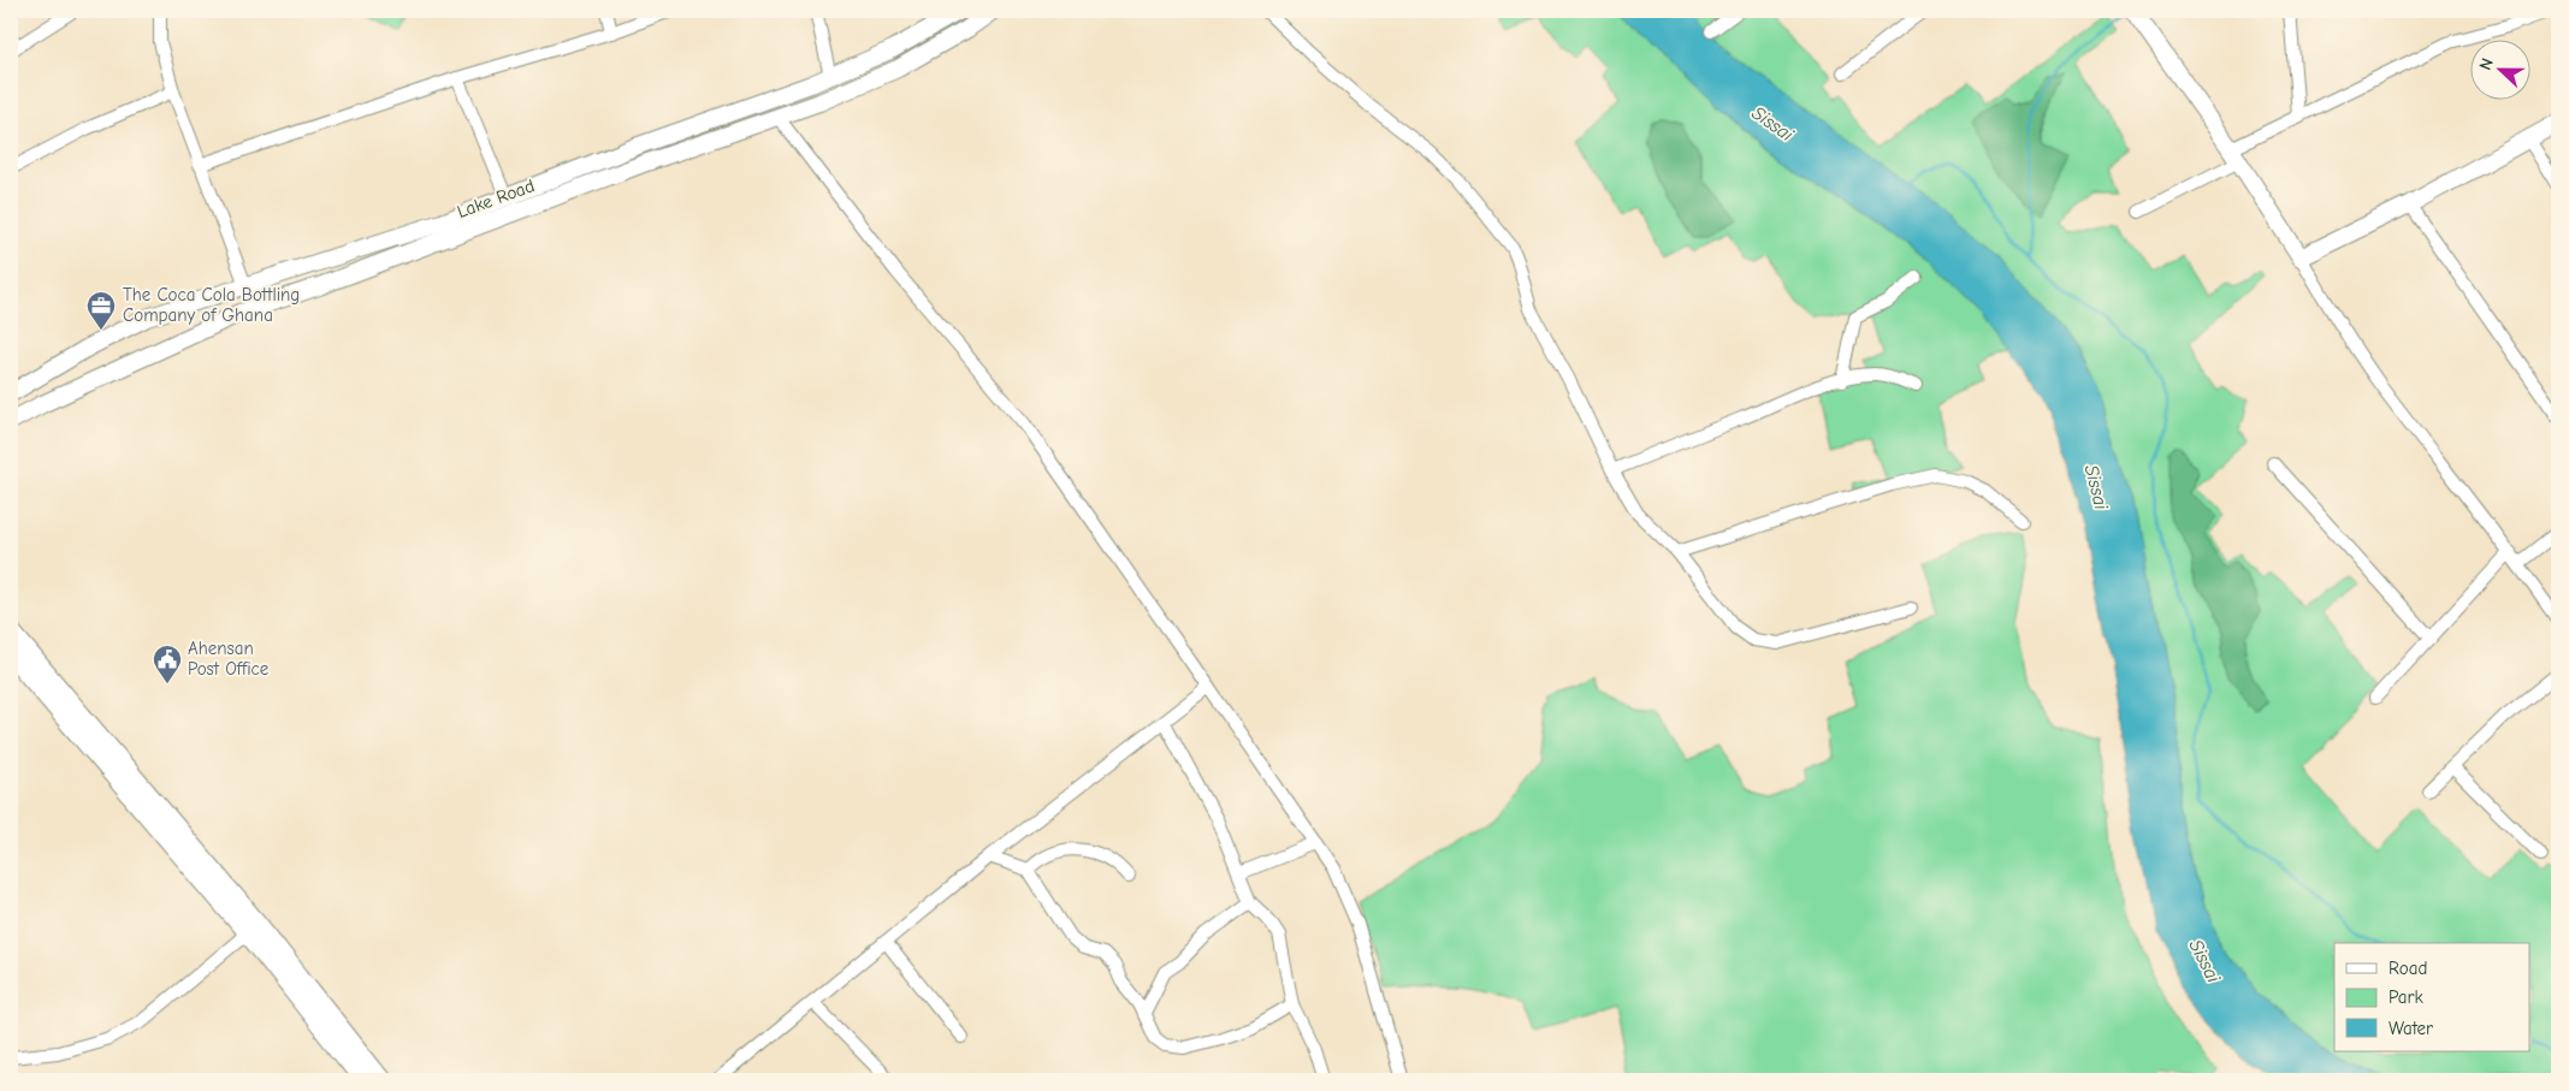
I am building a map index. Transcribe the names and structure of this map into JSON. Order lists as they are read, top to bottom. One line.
{"streets":{"main road":["Lake Road"]},"water":["Sissai"],"places":{"office":["The Coca Cola Bottling Company of Ghana"],"public building":["Ahensan Post Office"]},"legend":["Road","Park","Water"],"north":"left"}
